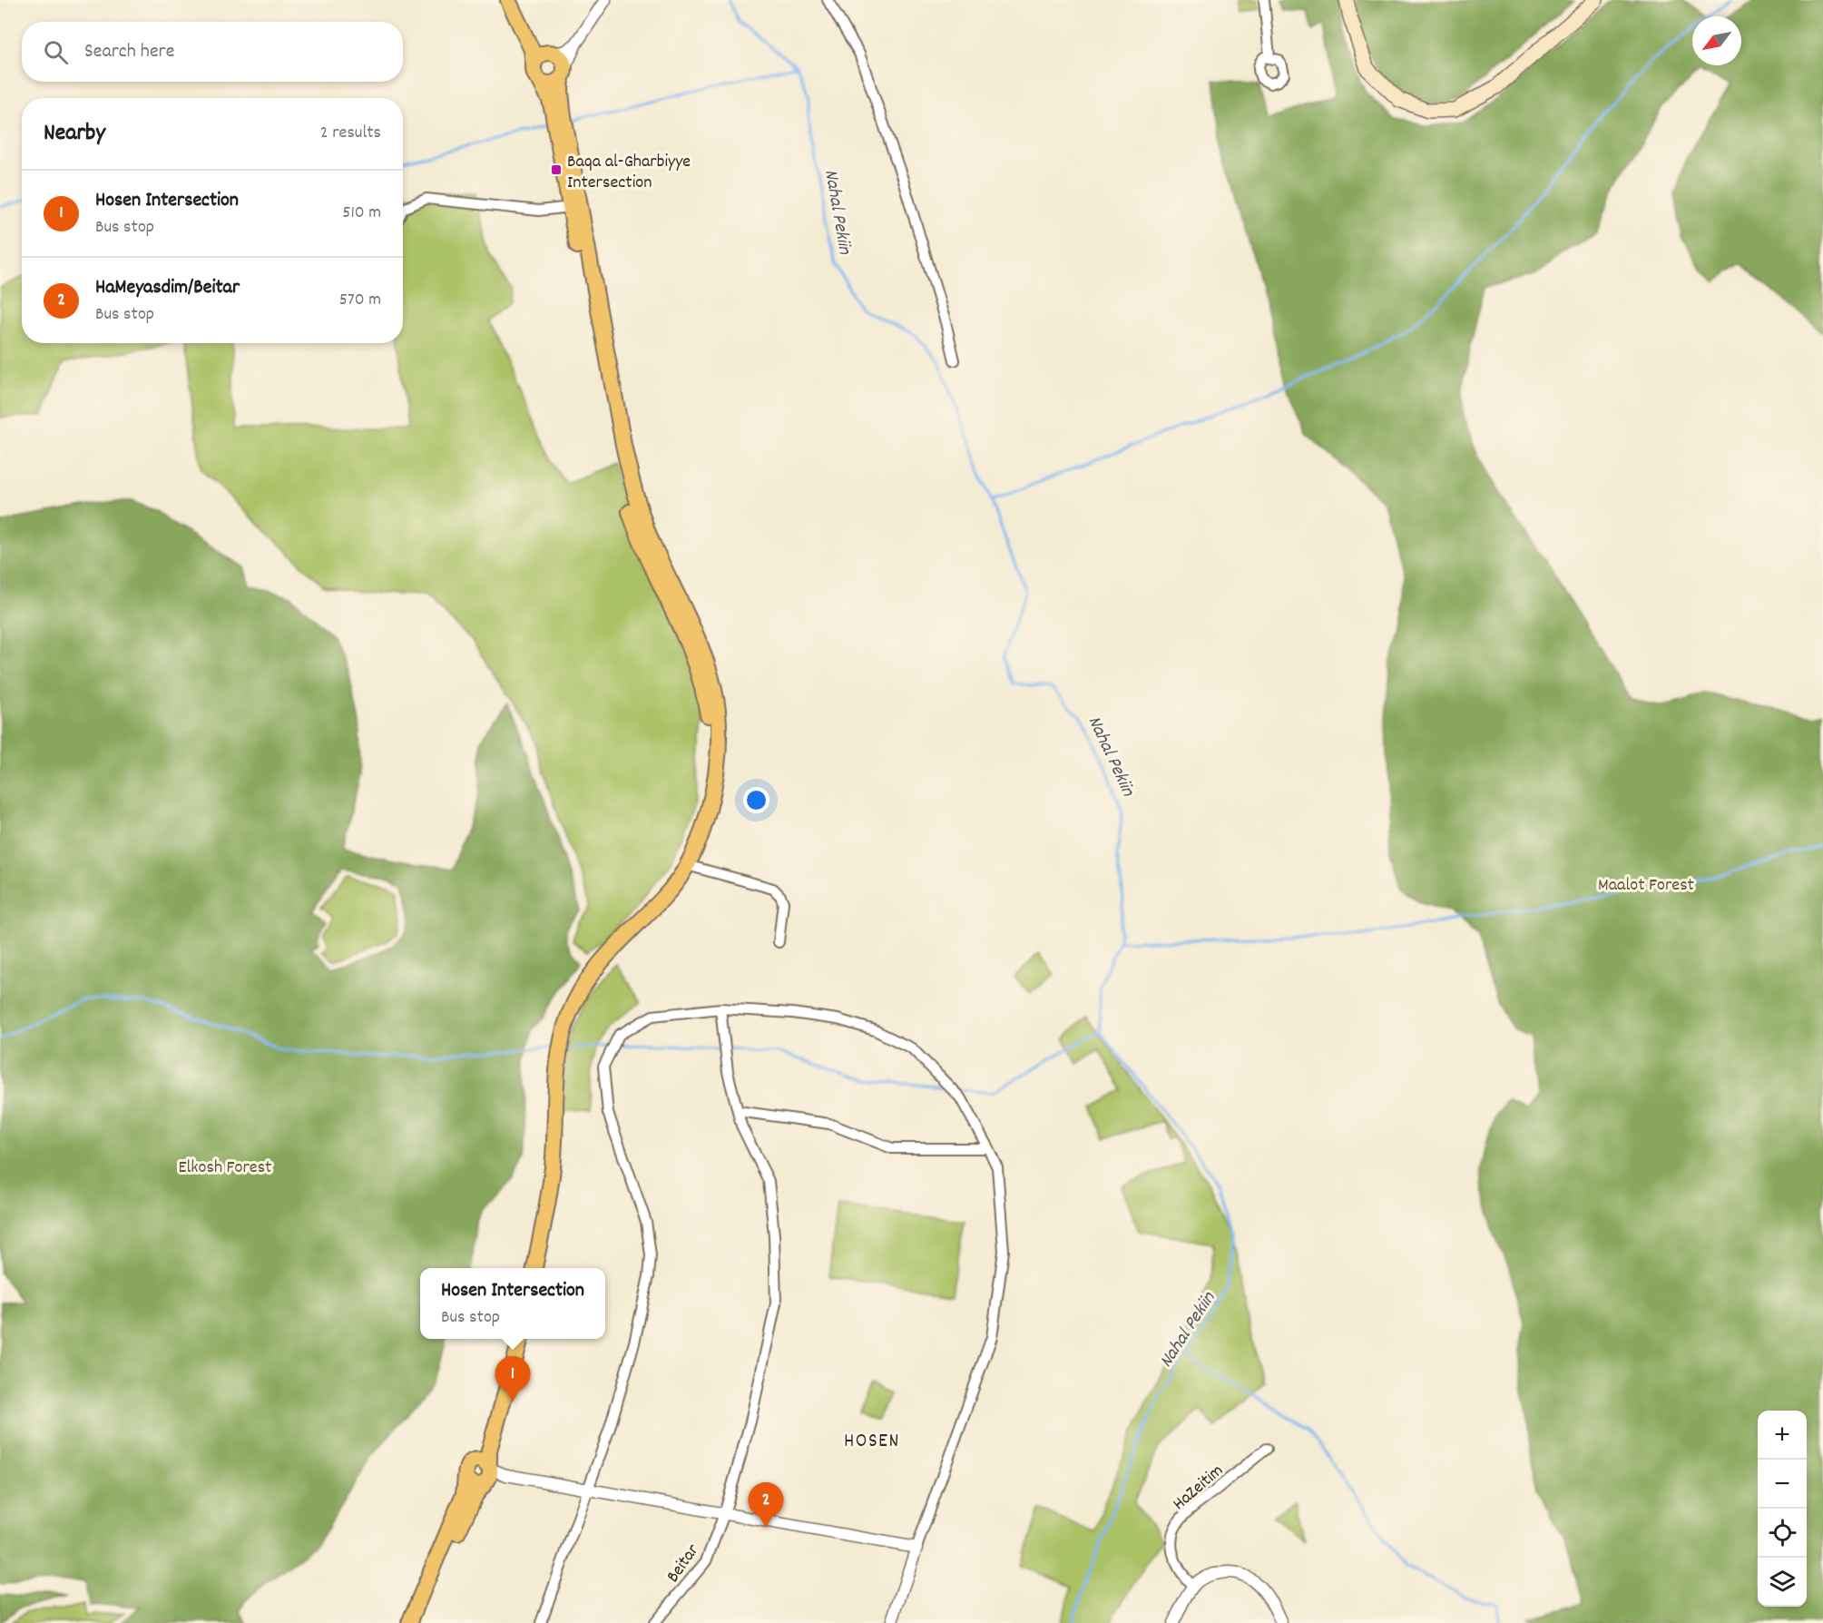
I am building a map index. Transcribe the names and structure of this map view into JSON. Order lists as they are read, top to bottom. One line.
{"streets":{"street":["HaZeitim","Beitar"]},"districts":["HOSEN"],"water":["Nahal Pekiin"],"parks":["Maalot Forest","Elkosh Forest"],"places":{"transit":["Baqa al-Gharbiyye Intersection"]},"north":"bottom left","page":{"search":"Search here","heading":["Nearby","2 results"],"list":[{"mark":"1","name":"Hosen Intersection","note":"Bus stop","value":"510 m"},{"mark":"2","name":"HaMeyasdim/Beitar","note":"Bus stop","value":"570 m"}],"popup":["Hosen Intersection","Bus stop"],"pins":["1","2"],"map_buttons":["+","−"]}}
